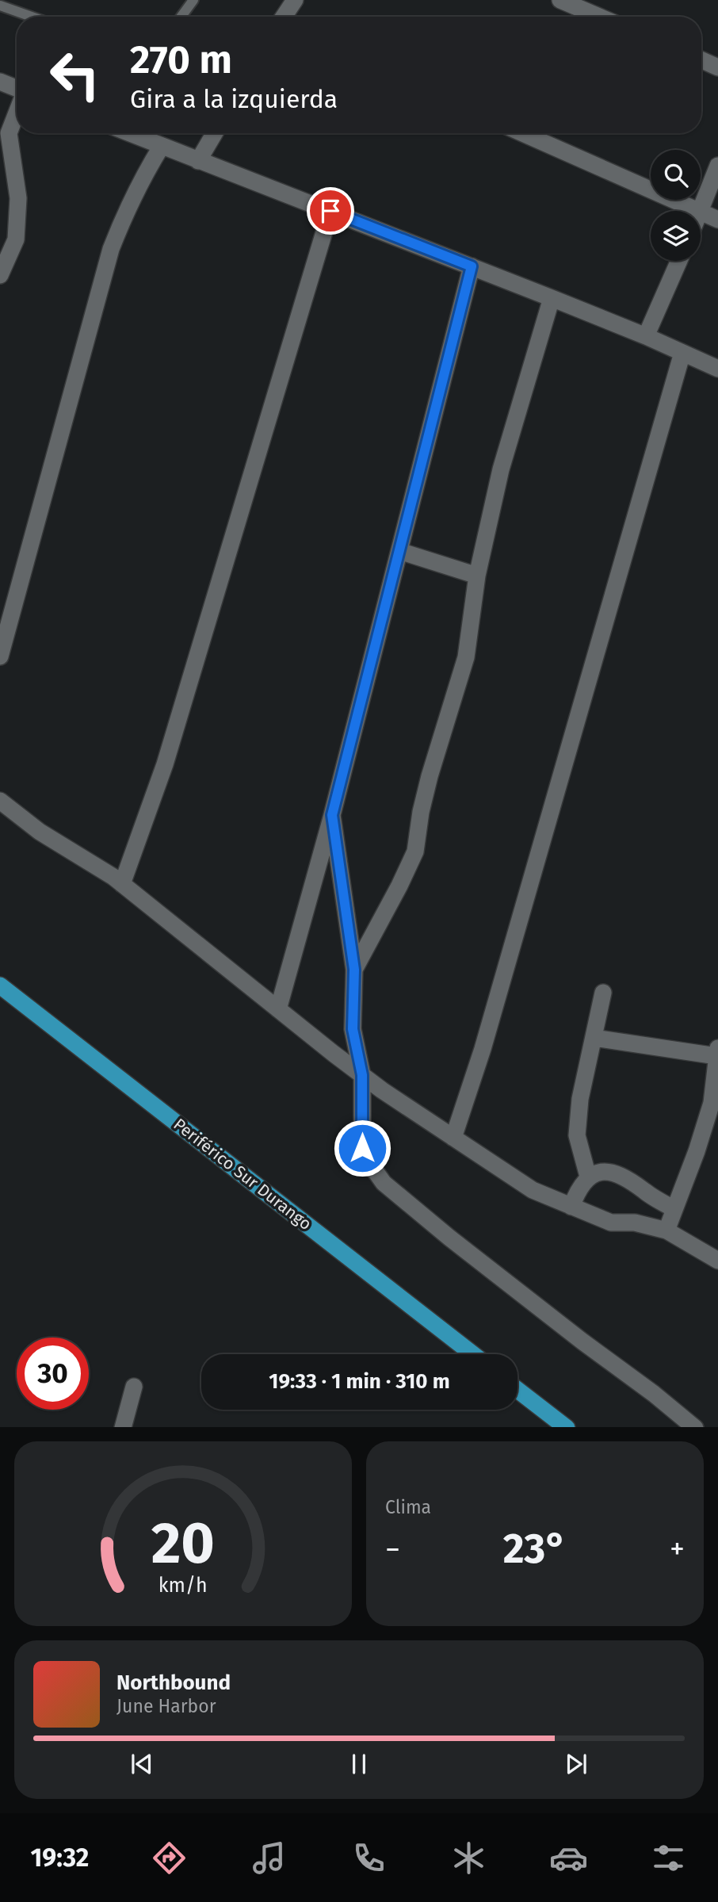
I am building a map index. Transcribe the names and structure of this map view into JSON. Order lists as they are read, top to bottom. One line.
{"streets":{"highway":["Periférico Sur Durango"]},"page":{"turn":["270 m","Gira a la izquierda"],"limit":"30","trip":"19:33 · 1 min · 310 m","tile":"Clima","heat":["−","23°","+"],"song":["Northbound","June Harbor"],"tabs":"19:32","gauge":["20","km/h"]}}
